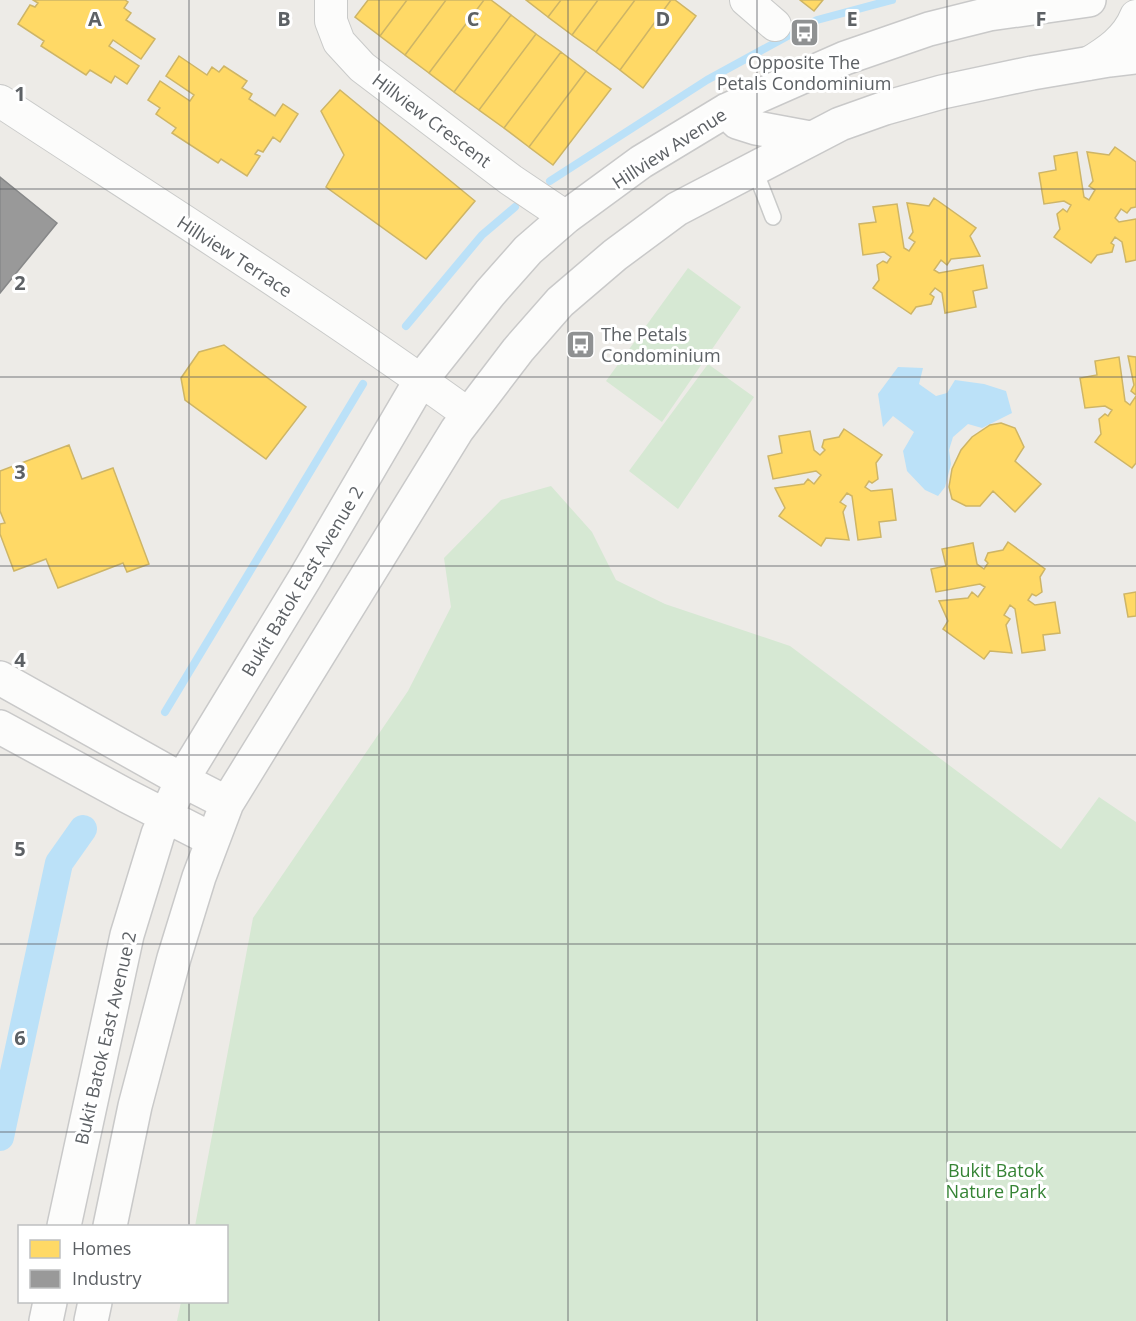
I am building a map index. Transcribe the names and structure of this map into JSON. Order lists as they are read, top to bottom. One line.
{"streets":{"street":["Hillview Crescent","Hillview Avenue","Hillview Terrace","Bukit Batok East Avenue 2"]},"crossings":[["Hillview Crescent","Hillview Avenue"],["Hillview Avenue","Hillview Terrace"],["Hillview Avenue","Bukit Batok East Avenue 2"],["Hillview Terrace","Bukit Batok East Avenue 2"]],"parks":["Bukit Batok Nature Park"],"places":{"bus stop":["Opposite The Petals Condominium","The Petals Condominium"]},"legend":["Homes","Industry"],"grid":{"columns":["A","B","C","D","E","F"],"rows":["1","2","3","4","5","6"]}}
